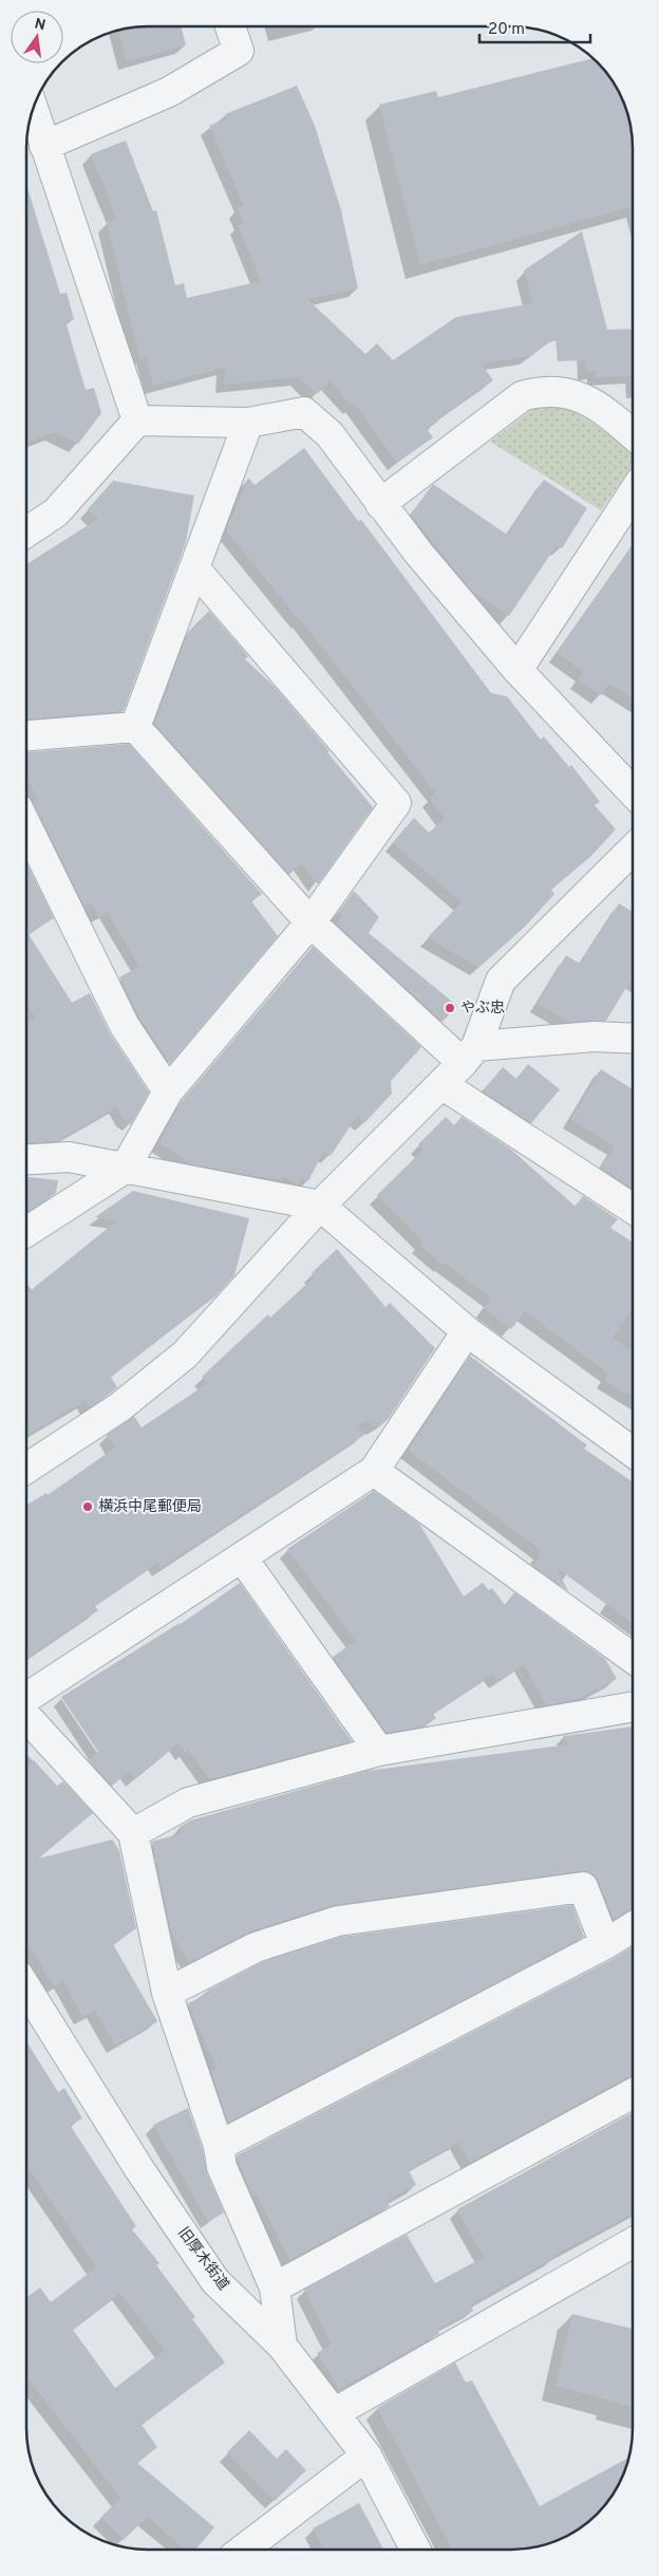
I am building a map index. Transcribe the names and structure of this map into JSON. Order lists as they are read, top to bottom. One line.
{"streets":{"street":["旧厚木街道"]},"places":["やぶ忠","横浜中尾郵便局"],"scale_bar":"20 m","north":"top"}
